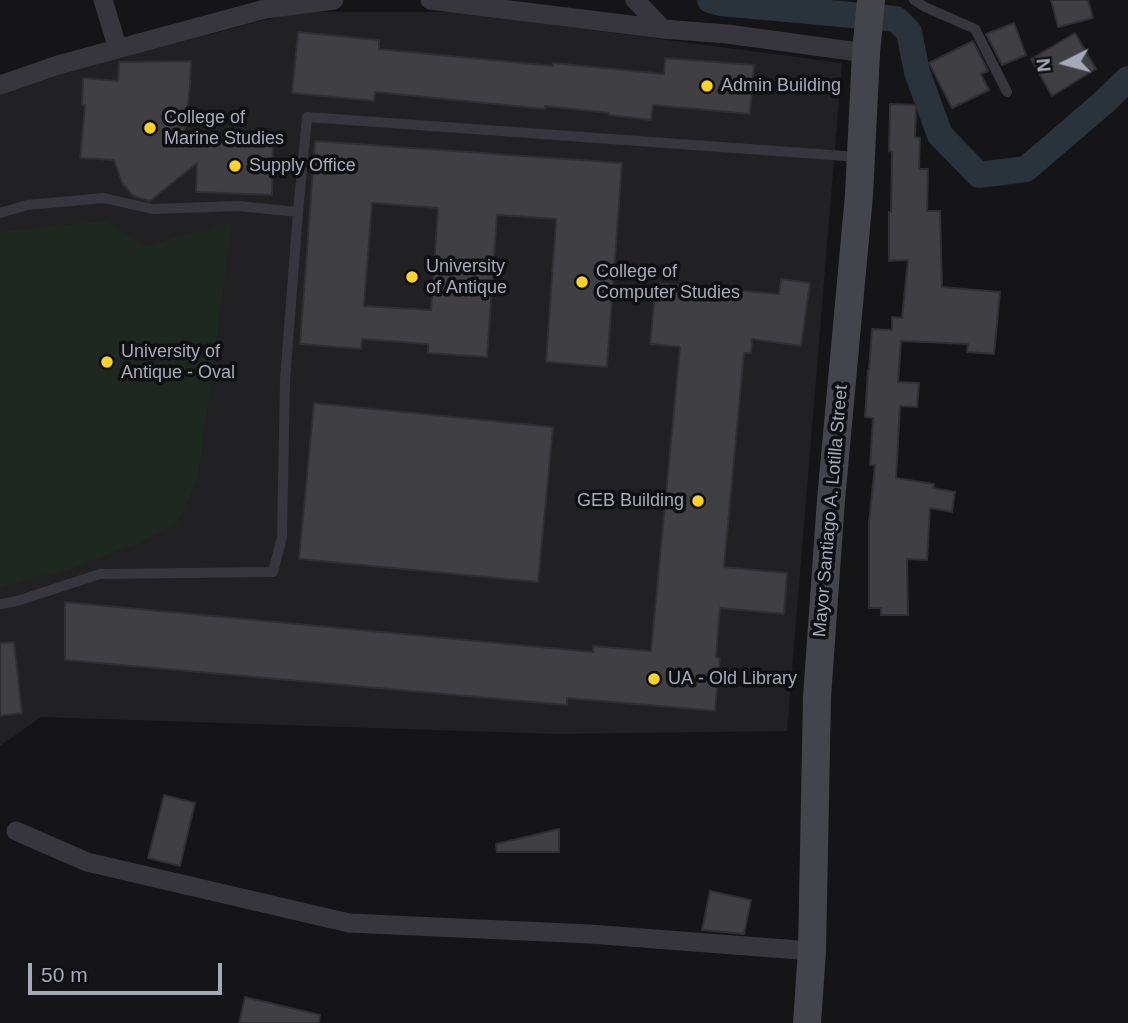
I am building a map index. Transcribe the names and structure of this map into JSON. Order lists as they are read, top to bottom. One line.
{"streets":{"main road":["Mayor Santiago A. Lotilla Street"]},"places":["Admin Building","College of Marine Studies","Supply Office","University of Antique","College of Computer Studies","University of Antique - Oval","GEB Building","UA - Old Library"],"scale_bar":"50 m","north":"left"}
